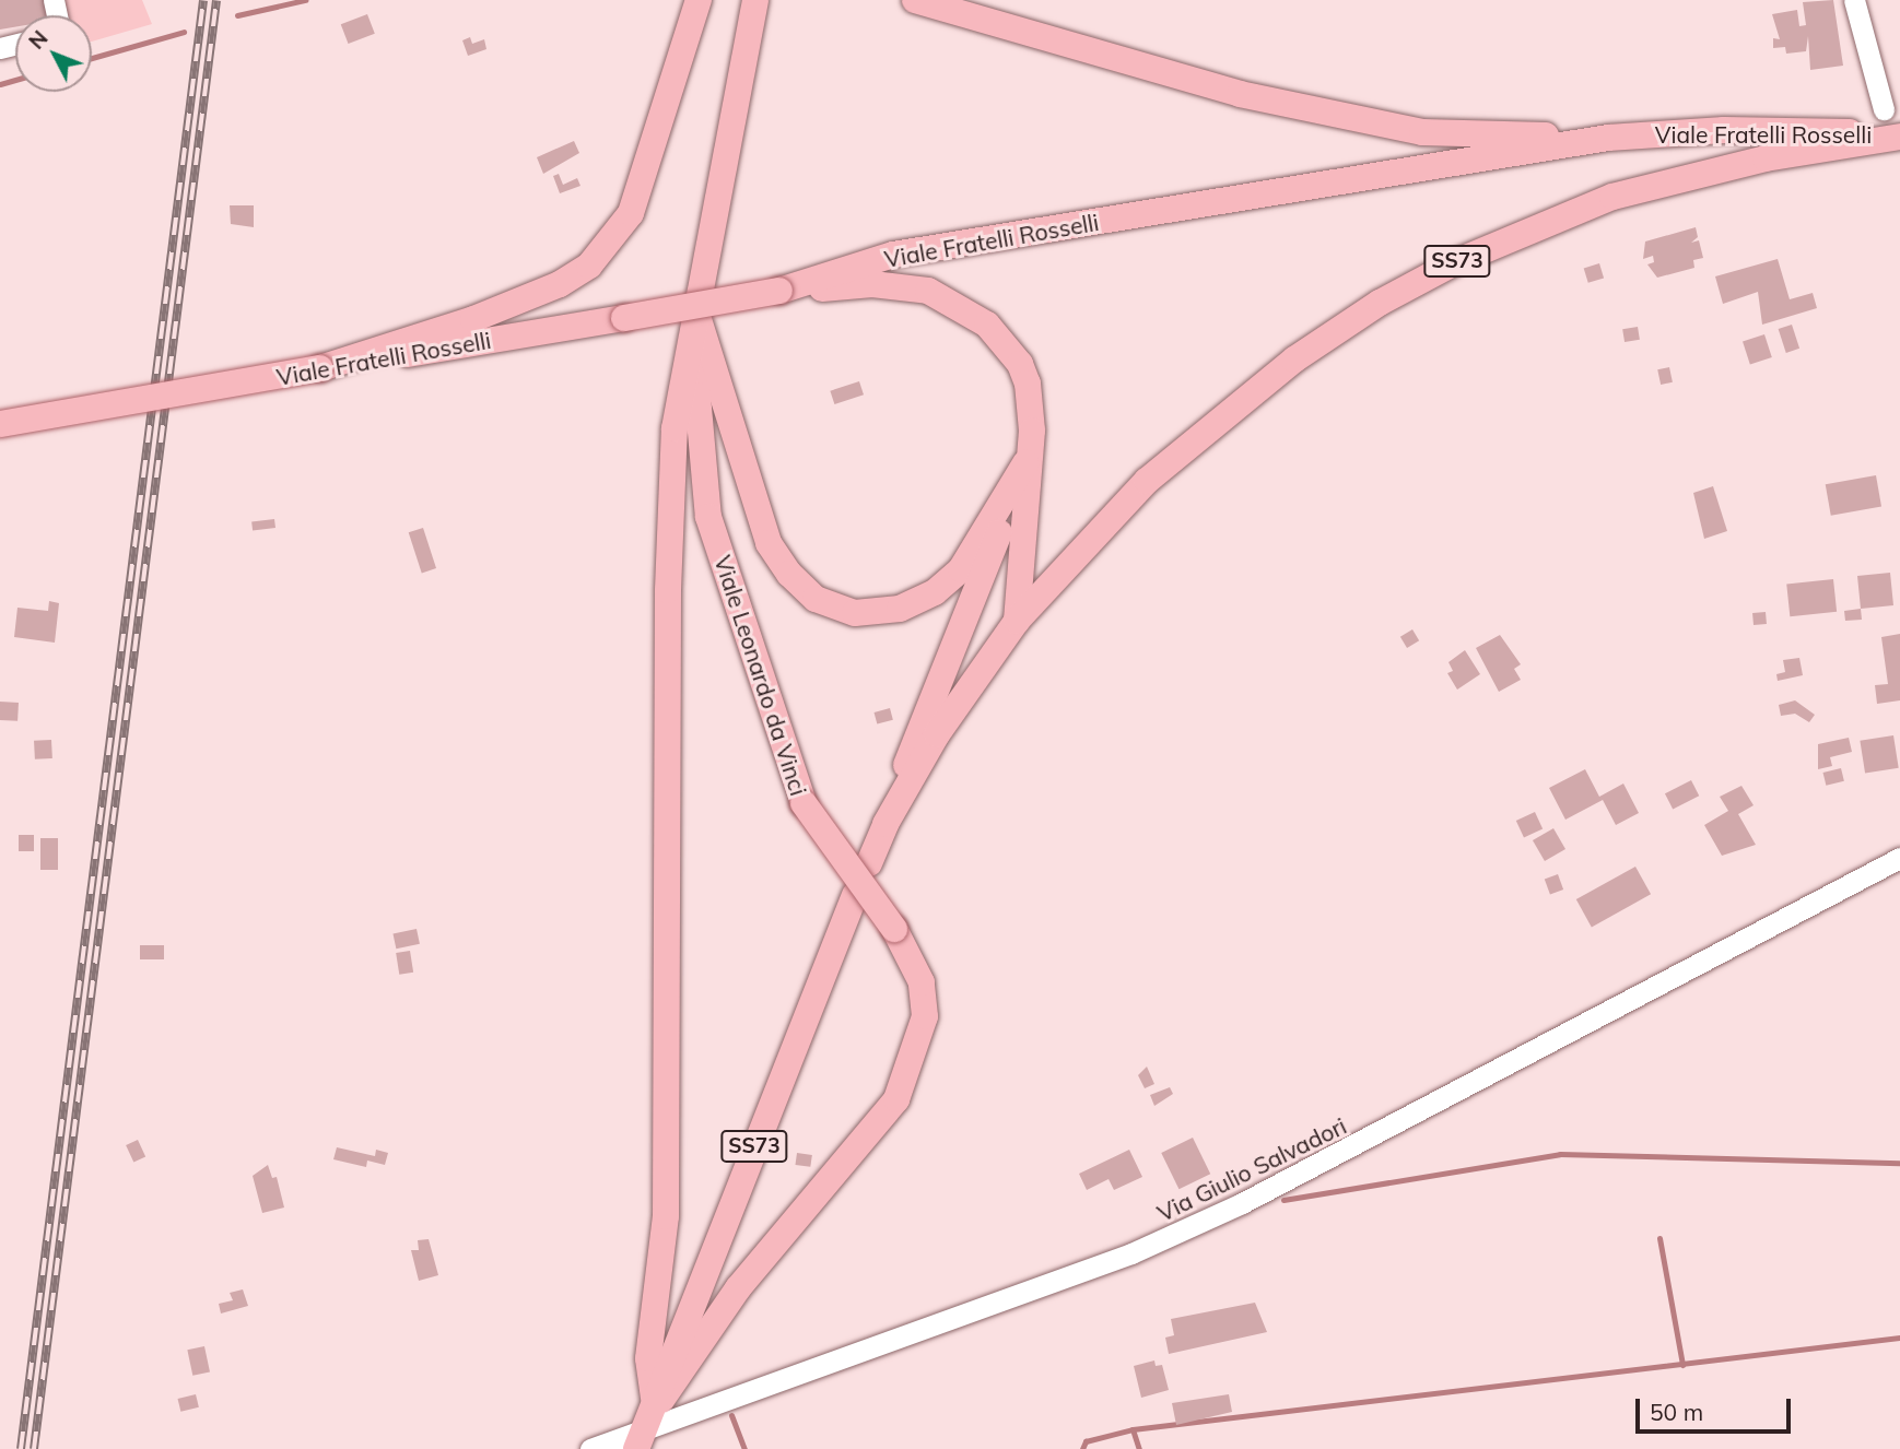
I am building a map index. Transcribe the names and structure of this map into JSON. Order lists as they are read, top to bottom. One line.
{"streets":{"main road":["Viale Fratelli Rosselli","SS73","Viale Leonardo da Vinci"],"street":["Via Giulio Salvadori"]},"crossings":[["Viale Fratelli Rosselli","SS73"],["SS73","Viale Leonardo da Vinci"],["SS73","Via Giulio Salvadori"],["Viale Leonardo da Vinci","Via Giulio Salvadori"]],"scale_bar":"50 m","north":"top left"}
